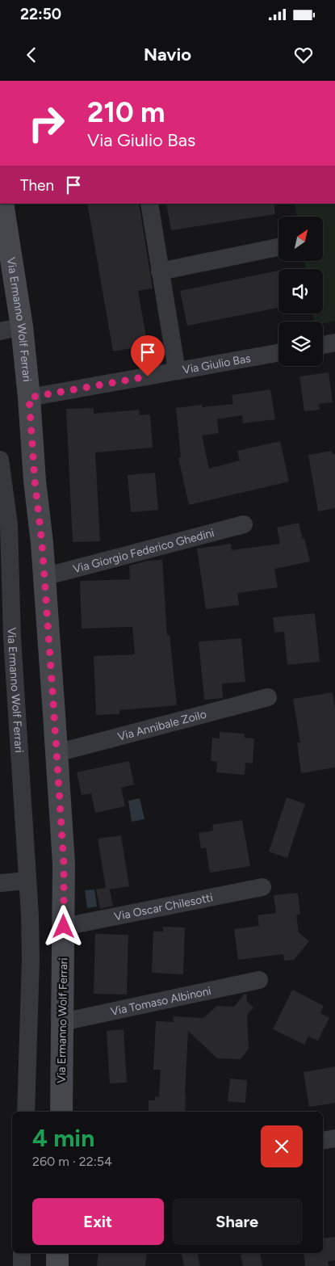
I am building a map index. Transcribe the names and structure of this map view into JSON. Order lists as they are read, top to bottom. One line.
{"streets":{"street":["Via Ermanno Wolf Ferrari","Via Giulio Bas","Via Giorgio Federico Ghedini","Via Annibale Zoilo","Via Oscar Chilesotti","Via Tomaso Albinoni"]},"crossings":[["Via Ermanno Wolf Ferrari","Via Giulio Bas"],["Via Ermanno Wolf Ferrari","Via Giorgio Federico Ghedini"],["Via Ermanno Wolf Ferrari","Via Annibale Zoilo"],["Via Ermanno Wolf Ferrari","Via Oscar Chilesotti"],["Via Ermanno Wolf Ferrari","Via Tomaso Albinoni"]],"north":"top right","page":{"status":"22:50","header":"Navio","turn":["210 m","Via Giulio Bas"],"then":"Then","heading":["4 min","260 m · 22:54"],"buttons":["Exit","Share"]}}
